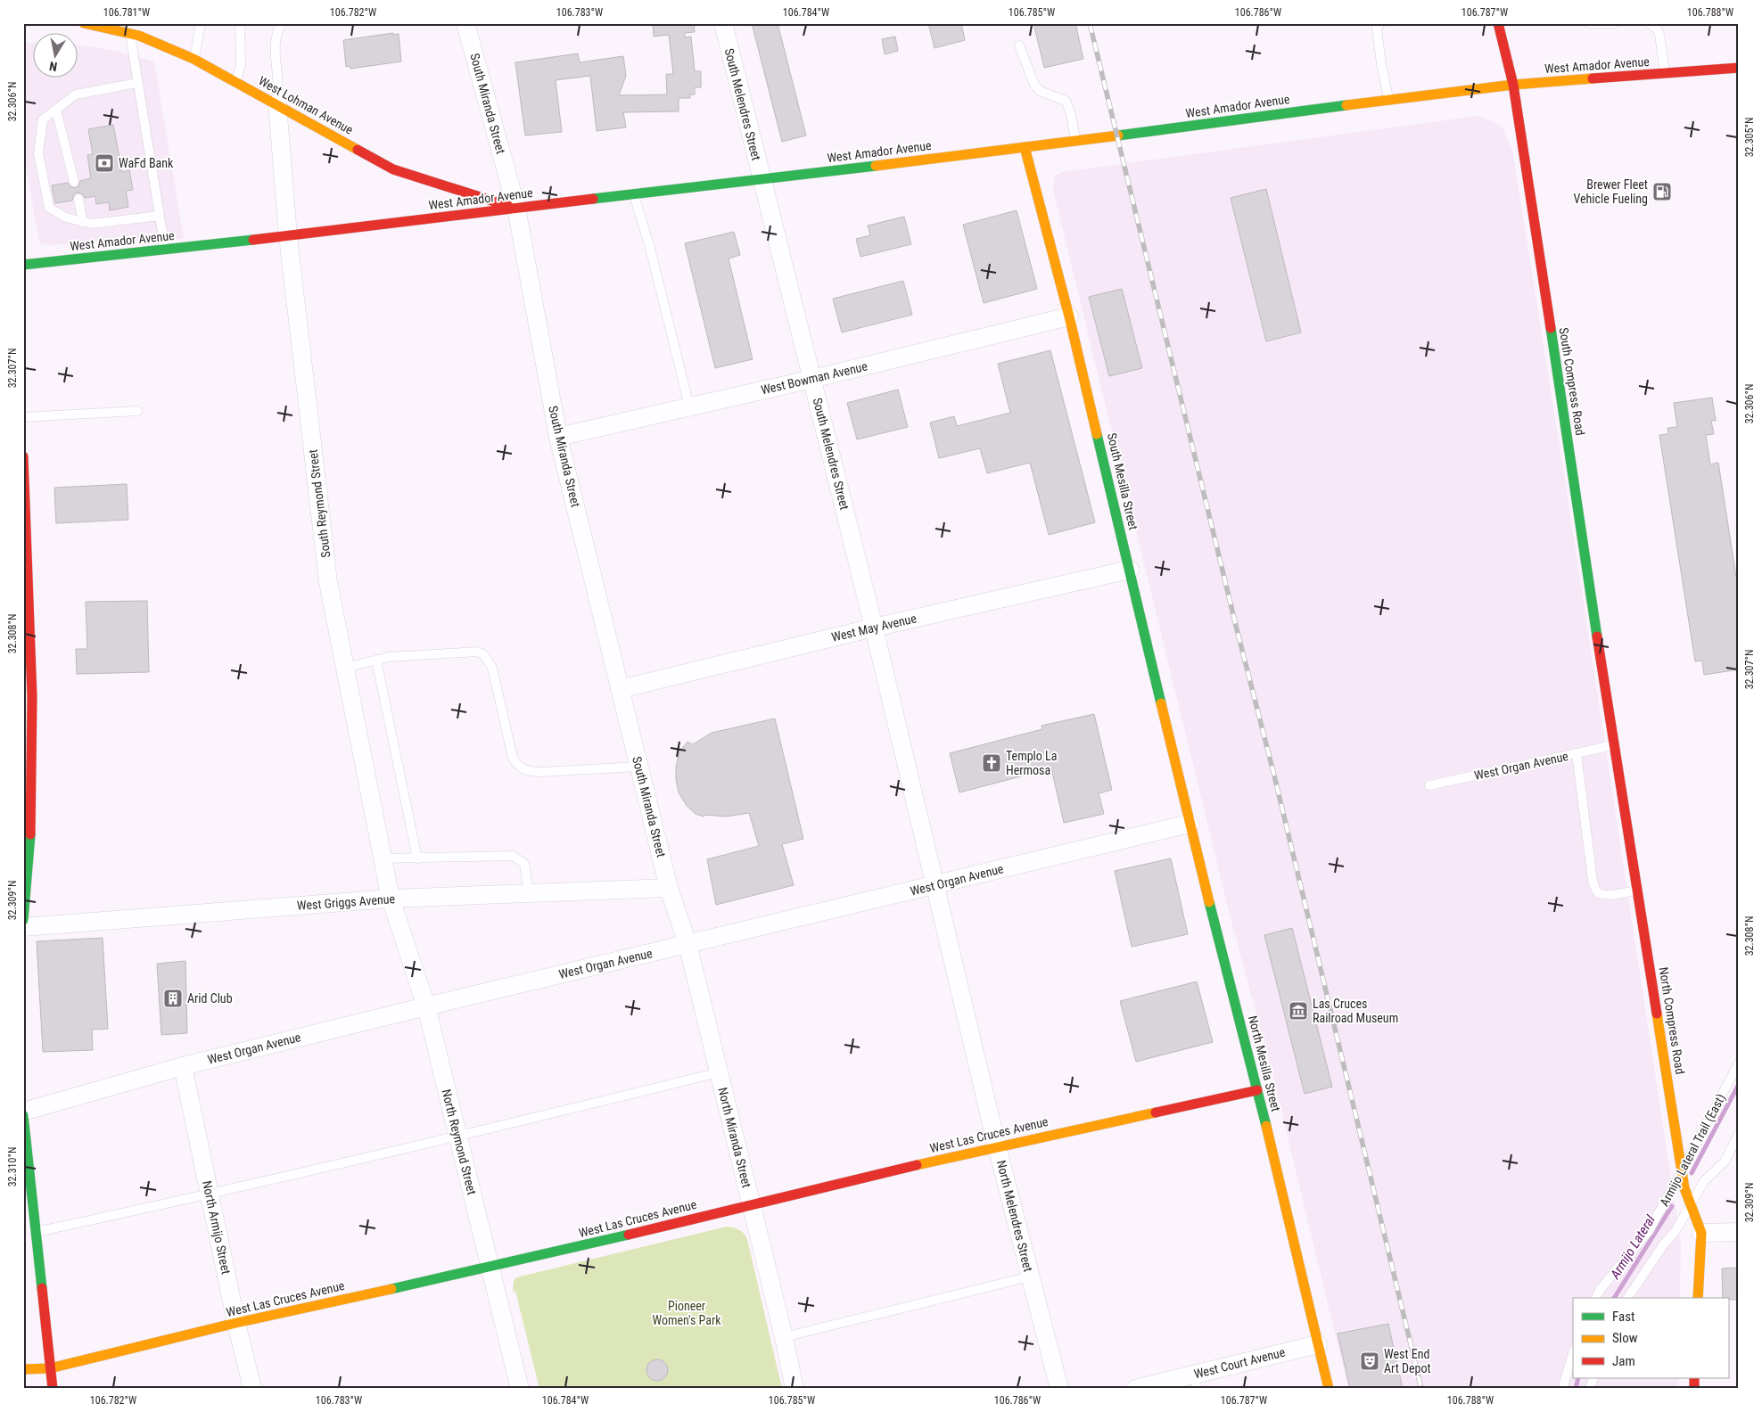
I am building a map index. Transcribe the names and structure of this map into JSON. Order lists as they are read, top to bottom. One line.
{"streets":{"street":["West Amador Avenue","South Miranda Street","South Melendres Street","West Lohman Avenue","West Bowman Avenue","South Compress Road","South Mesilla Street","South Reymond Street","West May Avenue","West Organ Avenue","West Griggs Avenue","North Compress Road","North Mesilla Street","West Las Cruces Avenue","North Miranda Street","North Reymond Street","North Melendres Street","North Armijo Street","West Court Avenue"],"lane":["Armijo Lateral Trail (East)"]},"crossings":[["West Amador Avenue","South Miranda Street"],["West Amador Avenue","South Melendres Street"],["West Amador Avenue","West Lohman Avenue"],["West Amador Avenue","South Compress Road"],["West Amador Avenue","South Mesilla Street"],["West Amador Avenue","South Reymond Street"],["South Miranda Street","West Lohman Avenue"],["South Miranda Street","West Bowman Avenue"],["South Miranda Street","West May Avenue"],["South Miranda Street","West Griggs Avenue"],["South Miranda Street","North Miranda Street"],["South Melendres Street","West Bowman Avenue"],["South Melendres Street","West May Avenue"],["South Melendres Street","West Organ Avenue"],["South Melendres Street","North Melendres Street"],["West Lohman Avenue","South Reymond Street"],["West Bowman Avenue","South Mesilla Street"],["South Compress Road","West Organ Avenue"],["South Compress Road","North Compress Road"],["South Mesilla Street","West May Avenue"],["South Mesilla Street","West Organ Avenue"],["South Mesilla Street","North Mesilla Street"],["South Reymond Street","West Griggs Avenue"],["South Reymond Street","North Reymond Street"],["West Organ Avenue","North Compress Road"],["West Organ Avenue","North Mesilla Street"],["West Organ Avenue","North Miranda Street"],["West Organ Avenue","North Reymond Street"],["West Organ Avenue","North Melendres Street"],["West Organ Avenue","North Armijo Street"],["West Griggs Avenue","North Miranda Street"],["West Griggs Avenue","North Reymond Street"],["North Compress Road","Armijo Lateral Trail (East)"],["North Mesilla Street","West Las Cruces Avenue"],["North Mesilla Street","West Court Avenue"],["West Las Cruces Avenue","North Miranda Street"],["West Las Cruces Avenue","North Reymond Street"],["West Las Cruces Avenue","North Melendres Street"],["West Las Cruces Avenue","North Armijo Street"]],"water":["Armijo Lateral"],"parks":["Pioneer Women's Park"],"places":{"bank":["WaFd Bank"],"fuel station":["Brewer Fleet Vehicle Fueling"],"church":["Templo La Hermosa"],"building":["Arid Club"],"museum":["Las Cruces Railroad Museum"],"theatre":["West End Art Depot"]},"legend":["Fast","Slow","Jam"],"north":"bottom","coordinates":["106.781°W","106.782°W","106.783°W","106.784°W","106.785°W","106.786°W","106.787°W","106.788°W","32.306°N","32.305°N","32.307°N","32.308°N","32.309°N","32.310°N"]}
